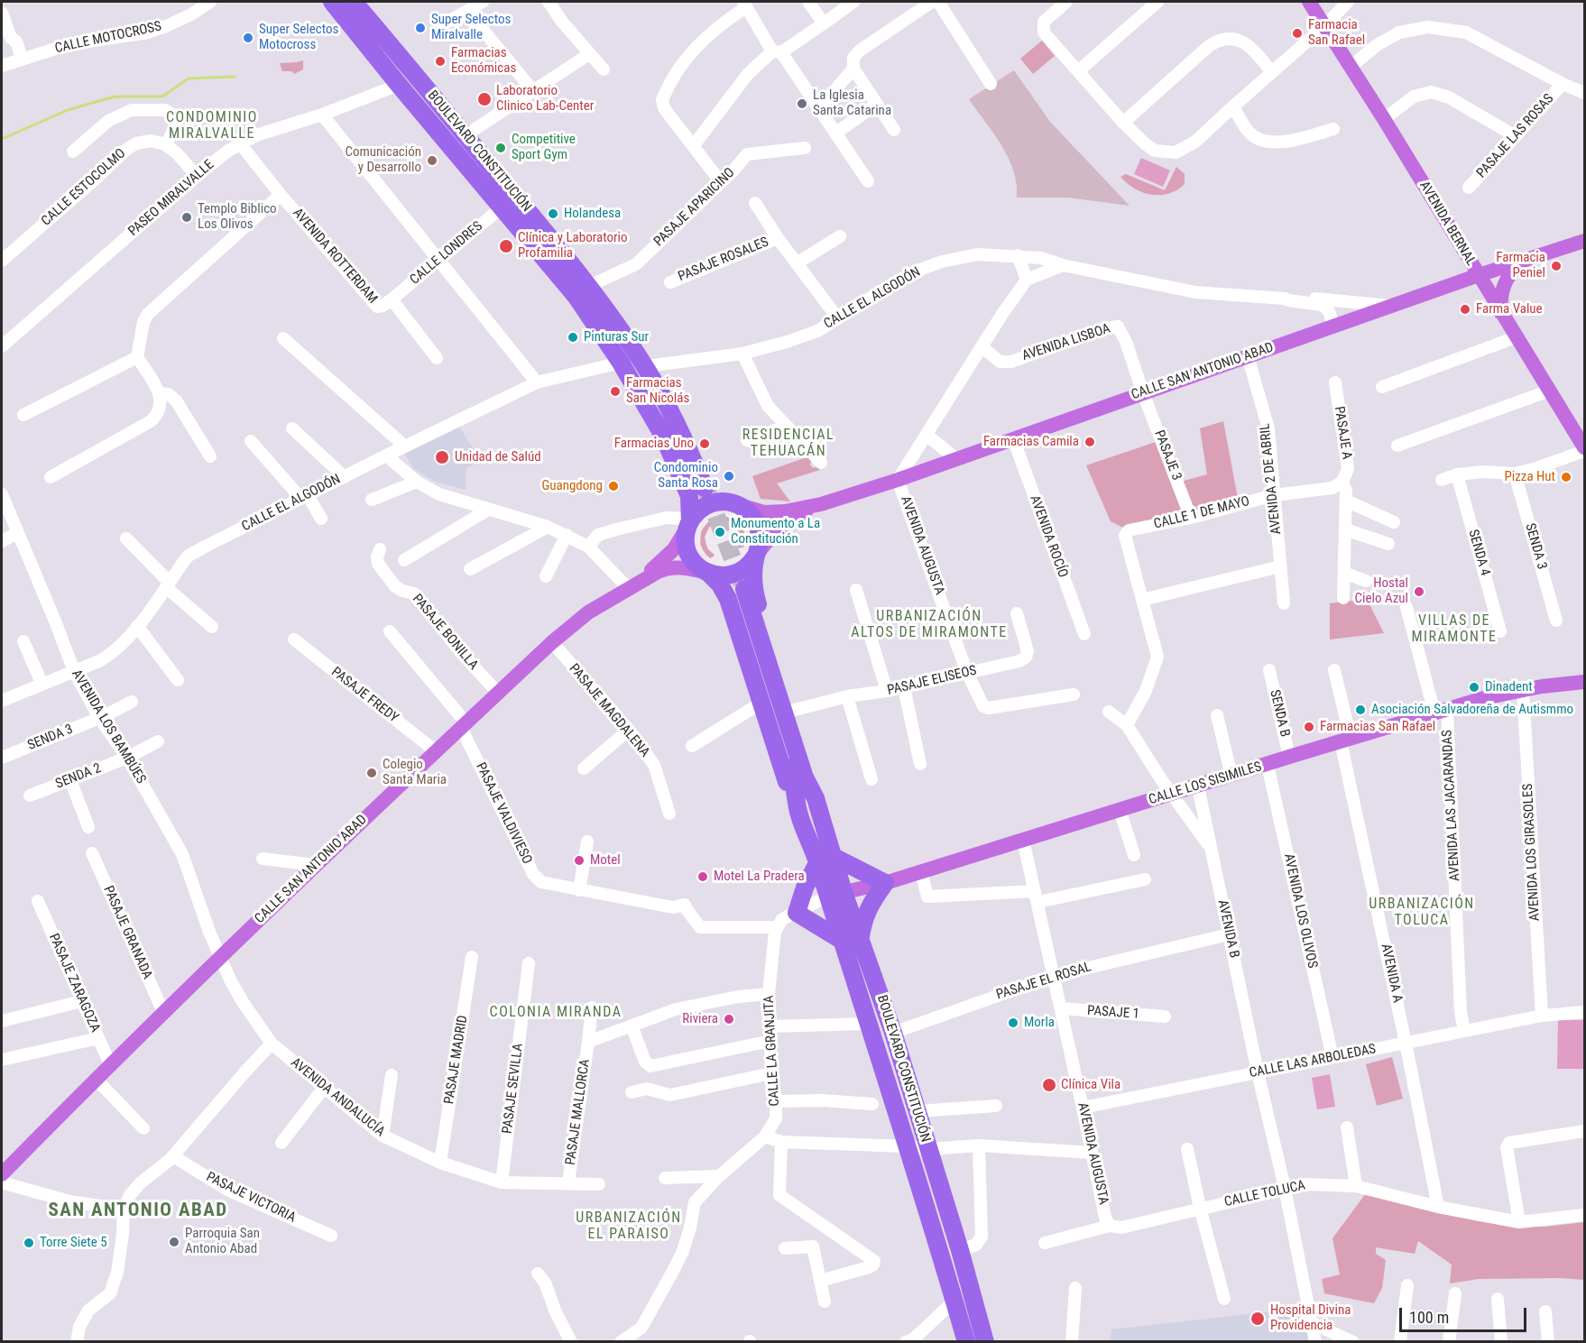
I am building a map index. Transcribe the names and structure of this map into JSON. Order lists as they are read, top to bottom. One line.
{"streets":{"highway":["BOULEVARD CONSTITUCIÓN"],"main road":["AVENIDA BERNAL","CALLE SAN ANTONIO ABAD","CALLE LOS SISIMILES"],"street":["CALLE MOTOCROSS","PASAJE LAS ROSAS","CALLE ESTOCOLMO","PASEO MIRALVALLE","PASAJE APARICINO","CALLE LONDRES","AVENIDA ROTTERDAM","PASAJE ROSALES","CALLE EL ALGODÓN","AVENIDA LISBOA","PASAJE A","PASAJE 3","AVENIDA 2 DE ABRIL","CALLE 1 DE MAYO","AVENIDA ROCÍO","AVENIDA AUGUSTA","SENDA 3","SENDA 4","PASAJE BONILLA","PASAJE ELISEOS","PASAJE FREDY","PASAJE MAGDALENA","SENDA B","AVENIDA LOS BAMBÚES","SENDA 2","AVENIDA LAS JACARANDAS","PASAJE VALDIVIESO","AVENIDA LOS GIRASOLES","AVENIDA LOS OLIVOS","AVENIDA B","PASAJE GRANADA","AVENIDA A","PASAJE EL ROSAL","PASAJE ZARAGOZA","PASAJE 1","CALLE LA GRANJITA","PASAJE MADRID","CALLE LAS ARBOLEDAS","PASAJE SEVILLA","AVENIDA ANDALUCÍA","PASAJE MALLORCA","CALLE TOLUCA","PASAJE VICTORIA"]},"crossings":[["BOULEVARD CONSTITUCIÓN","PASEO MIRALVALLE"],["BOULEVARD CONSTITUCIÓN","PASAJE APARICINO"],["BOULEVARD CONSTITUCIÓN","CALLE LONDRES"],["BOULEVARD CONSTITUCIÓN","CALLE EL ALGODÓN"],["BOULEVARD CONSTITUCIÓN","CALLE SAN ANTONIO ABAD"],["BOULEVARD CONSTITUCIÓN","PASAJE ELISEOS"],["BOULEVARD CONSTITUCIÓN","CALLE LOS SISIMILES"],["BOULEVARD CONSTITUCIÓN","PASAJE EL ROSAL"],["PASEO MIRALVALLE","AVENIDA ROTTERDAM"],["AVENIDA BERNAL","CALLE SAN ANTONIO ABAD"],["CALLE LONDRES","AVENIDA ROTTERDAM"],["CALLE EL ALGODÓN","CALLE SAN ANTONIO ABAD"],["CALLE EL ALGODÓN","AVENIDA LOS BAMBÚES"],["AVENIDA LISBOA","CALLE SAN ANTONIO ABAD"],["AVENIDA LISBOA","PASAJE 3"],["CALLE SAN ANTONIO ABAD","PASAJE 3"],["CALLE SAN ANTONIO ABAD","AVENIDA 2 DE ABRIL"],["CALLE SAN ANTONIO ABAD","AVENIDA ROCÍO"],["CALLE SAN ANTONIO ABAD","AVENIDA AUGUSTA"],["CALLE SAN ANTONIO ABAD","PASAJE BONILLA"],["CALLE SAN ANTONIO ABAD","PASAJE FREDY"],["CALLE SAN ANTONIO ABAD","PASAJE MAGDALENA"],["CALLE SAN ANTONIO ABAD","AVENIDA LOS BAMBÚES"],["CALLE SAN ANTONIO ABAD","PASAJE VALDIVIESO"],["CALLE SAN ANTONIO ABAD","PASAJE GRANADA"],["CALLE SAN ANTONIO ABAD","PASAJE ZARAGOZA"],["CALLE SAN ANTONIO ABAD","AVENIDA ANDALUCÍA"],["PASAJE A","CALLE 1 DE MAYO"],["PASAJE 3","CALLE 1 DE MAYO"],["AVENIDA 2 DE ABRIL","CALLE 1 DE MAYO"],["AVENIDA AUGUSTA","PASAJE ELISEOS"],["AVENIDA AUGUSTA","CALLE LOS SISIMILES"],["AVENIDA AUGUSTA","PASAJE EL ROSAL"],["AVENIDA AUGUSTA","PASAJE 1"],["AVENIDA AUGUSTA","CALLE LAS ARBOLEDAS"],["AVENIDA AUGUSTA","CALLE TOLUCA"],["SENDA 3","AVENIDA LOS BAMBÚES"],["SENDA B","CALLE LOS SISIMILES"],["AVENIDA LOS BAMBÚES","SENDA 2"],["AVENIDA LOS BAMBÚES","AVENIDA ANDALUCÍA"],["CALLE LOS SISIMILES","AVENIDA LAS JACARANDAS"],["CALLE LOS SISIMILES","AVENIDA LOS GIRASOLES"],["CALLE LOS SISIMILES","AVENIDA LOS OLIVOS"],["CALLE LOS SISIMILES","AVENIDA B"],["CALLE LOS SISIMILES","AVENIDA A"],["AVENIDA LAS JACARANDAS","CALLE LAS ARBOLEDAS"],["PASAJE VALDIVIESO","CALLE LA GRANJITA"],["AVENIDA LOS GIRASOLES","CALLE LAS ARBOLEDAS"],["AVENIDA LOS OLIVOS","CALLE LAS ARBOLEDAS"],["AVENIDA B","PASAJE EL ROSAL"],["AVENIDA B","CALLE LAS ARBOLEDAS"],["AVENIDA A","CALLE LAS ARBOLEDAS"],["AVENIDA A","CALLE TOLUCA"],["CALLE LA GRANJITA","PASAJE MALLORCA"],["PASAJE MADRID","AVENIDA ANDALUCÍA"],["PASAJE SEVILLA","AVENIDA ANDALUCÍA"],["AVENIDA ANDALUCÍA","PASAJE MALLORCA"]],"districts":["CONDOMINIO MIRALVALLE","RESIDENCIAL TEHUACÁN","URBANIZACIÓN ALTOS DE MIRAMONTE","VILLAS DE MIRAMONTE","URBANIZACIÓN TOLUCA","COLONIA MIRANDA","SAN ANTONIO ABAD","URBANIZACIÓN EL PARAISO"],"places":["Super Selectos Miralvalle","Farmacia San Rafael","Super Selectos Motocross","Farmacias Económicas","Laboratorio Clinico Lab-Center","La Iglesia Santa Catarina","Competitive Sport Gym","Comunicación y Desarrollo","Holandesa","Templo Biblico Los Olivos","Clínica y Laboratorio Profamilia","Farmacia Peniel","Farma Value","Pinturas Sur","Farmacias San Nicolás","Farmacias Camila","Farmacias Uno","Unidad de Salúd","Condominio Santa Rosa","Pizza Hut","Guangdong","Monumento a La Constitución","Hostal Cielo Azul","Dinadent","Asociación Salvadoreña de Autismmo","Farmacias San Rafael","Colegio Santa Maria","Motel","Motel La Pradera","Riviera","Morla","Clínica Vila","Parroquia San Antonio Abad","Torre Siete 5","Hospital Divina Providencia"],"scale_bar":"100 m"}
